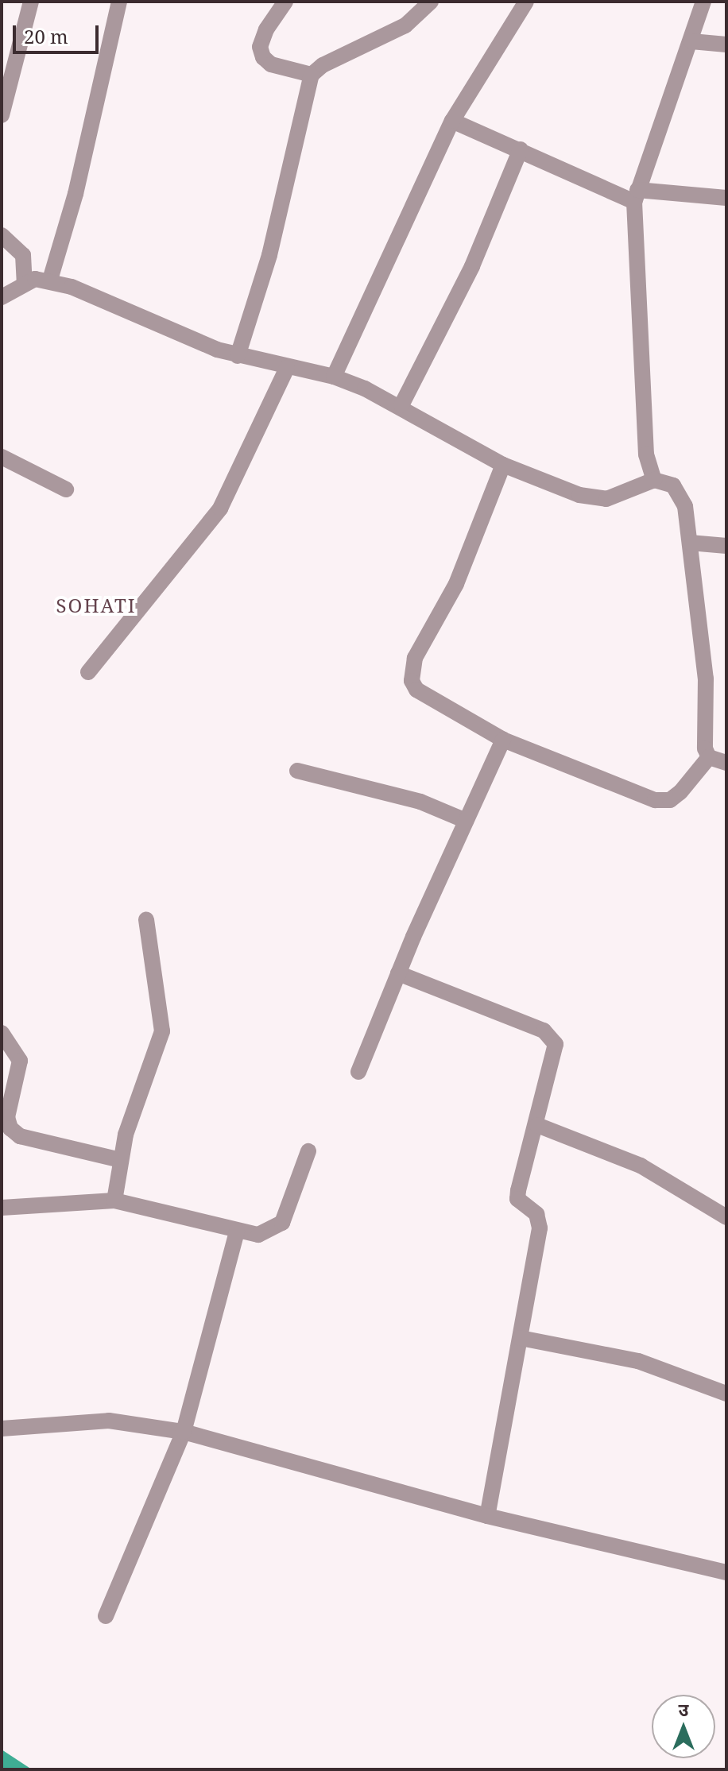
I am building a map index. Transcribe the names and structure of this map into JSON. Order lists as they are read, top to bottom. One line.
{"districts":["SOHATI"],"scale_bar":"20 m","north":"top"}
